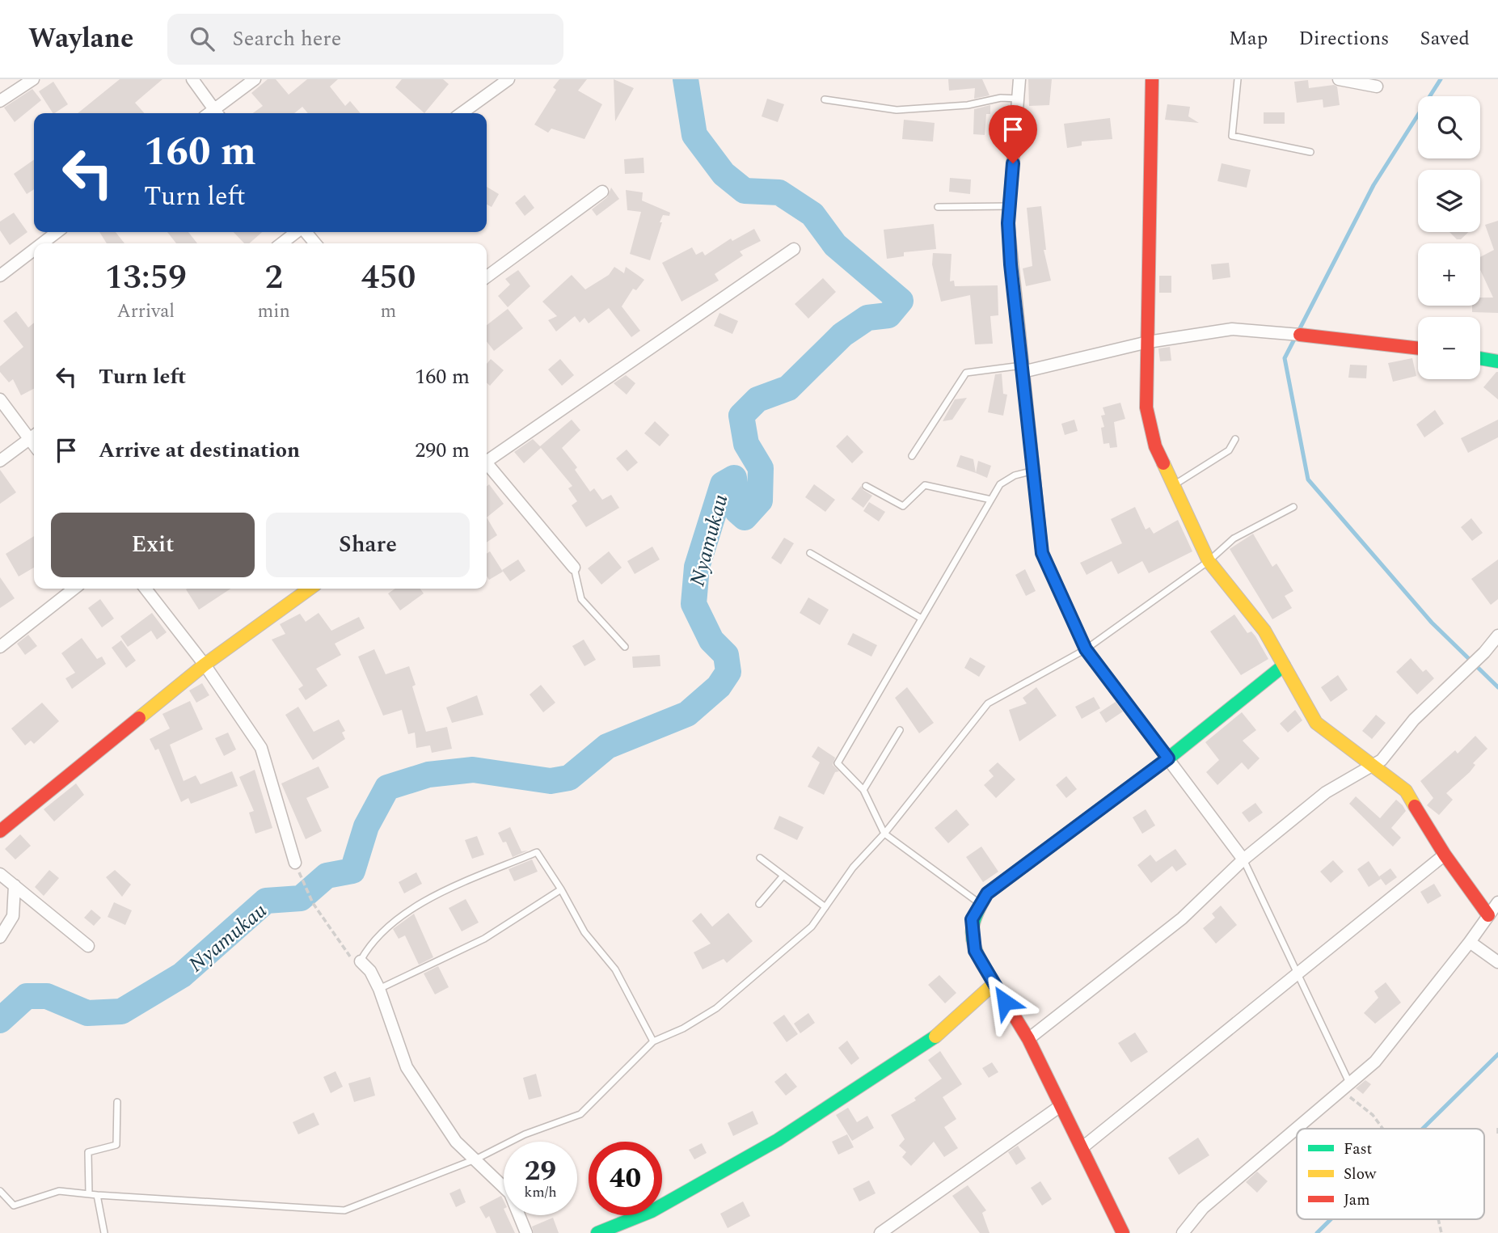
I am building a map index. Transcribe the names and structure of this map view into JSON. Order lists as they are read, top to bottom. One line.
{"water":["Nyamukau"],"legend":["Fast","Slow","Jam"],"page":{"header":"Waylane","search":"Search here","nav":["Map","Directions","Saved"],"map_buttons":["+","−"],"turn":["160 m","Turn left"],"eta":["13:59","Arrival","2","min","450","m"],"list":[{"name":"Turn left","value":"160 m"},{"name":"Arrive at destination","value":"290 m"}],"buttons":["Exit","Share"],"speed":"29 km/h","limit":"40"}}
